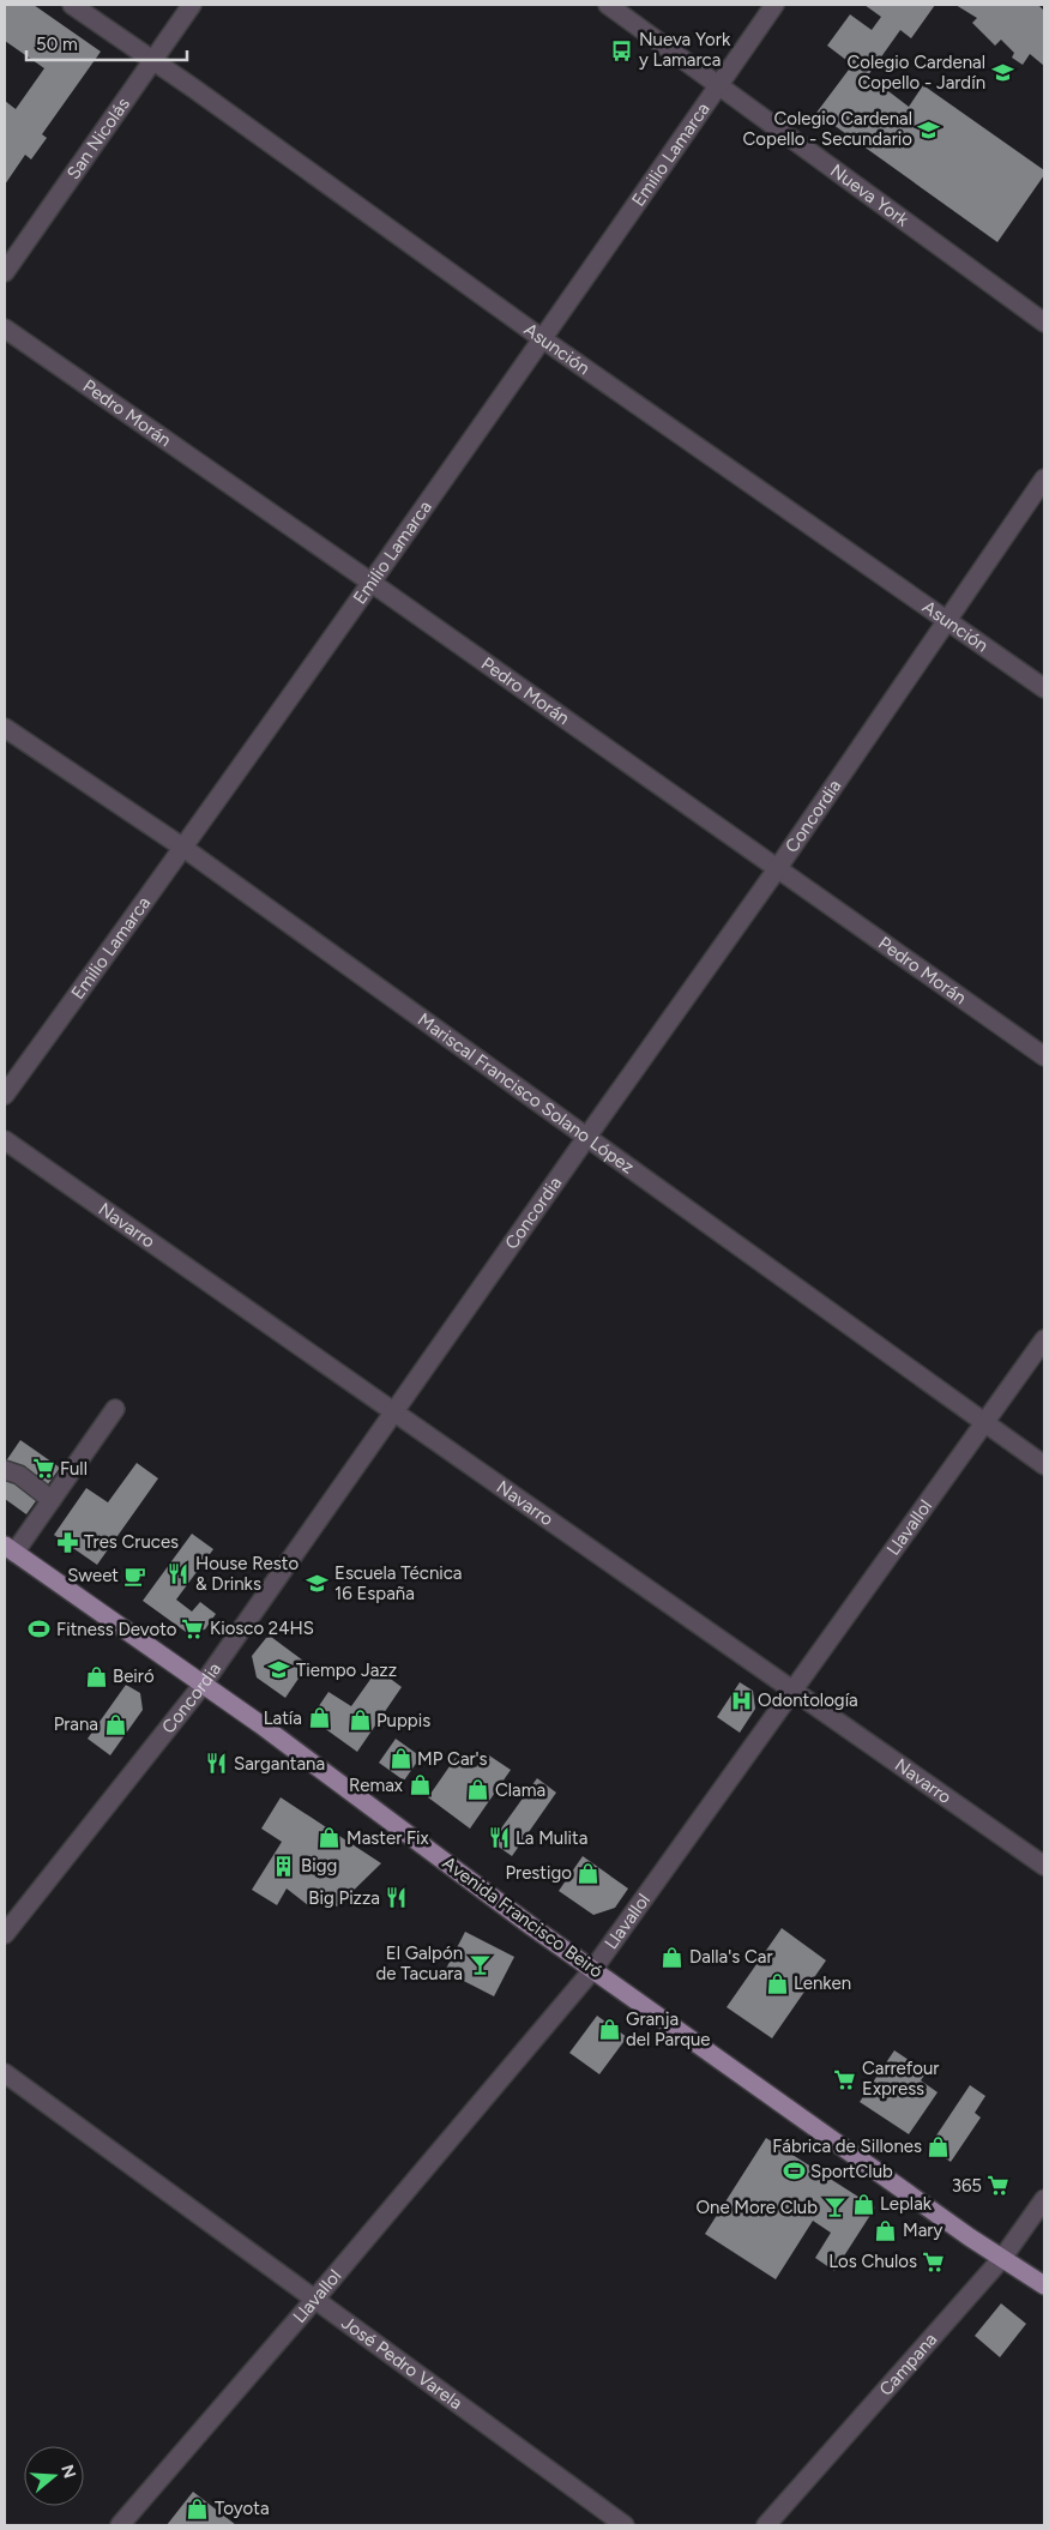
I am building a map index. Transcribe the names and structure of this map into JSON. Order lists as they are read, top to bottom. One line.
{"streets":{"main road":["Avenida Francisco Beiró"],"street":["San Nicolás","Emilio Lamarca","Nueva York","Asunción","Pedro Morán","Concordia","Mariscal Francisco Solano López","Navarro","Llavallol","José Pedro Varela","Campana"]},"crossings":[["San Nicolás","Asunción"],["Emilio Lamarca","Nueva York"],["Emilio Lamarca","Asunción"],["Emilio Lamarca","Pedro Morán"],["Emilio Lamarca","Mariscal Francisco Solano López"],["Asunción","Concordia"],["Pedro Morán","Concordia"],["Concordia","Mariscal Francisco Solano López"],["Concordia","Navarro"],["Concordia","Avenida Francisco Beiró"],["Mariscal Francisco Solano López","Llavallol"],["Navarro","Llavallol"],["Llavallol","Avenida Francisco Beiró"],["Llavallol","José Pedro Varela"],["Avenida Francisco Beiró","Campana"]],"places":{"bus stop":["Nueva York y Lamarca"],"school or university":["Colegio Cardenal Copello - Jardín","Colegio Cardenal Copello - Secundario","Escuela Técnica 16 España","Tiempo Jazz"],"supermarket":["Full","Kiosco 24HS","Carrefour Express","365","Los Chulos"],"pharmacy":["Tres Cruces"],"restaurant":["House Resto & Drinks","Sargantana","La Mulita","Big Pizza"],"cafe":["Sweet"],"sports":["Fitness Devoto","SportClub"],"shop":["Beiró","Latía","Puppis","Prana","MP Car's","Remax","Clama","Master Fix","Prestigo","Dalla's Car","Lenken","Granja del Parque","Fábrica de Sillones","Leplak","Mary","Toyota"],"hospital":["Odontología"],"building":["Bigg"],"bar":["El Galpón de Tacuara","One More Club"]},"scale_bar":"50 m","north":"right"}
